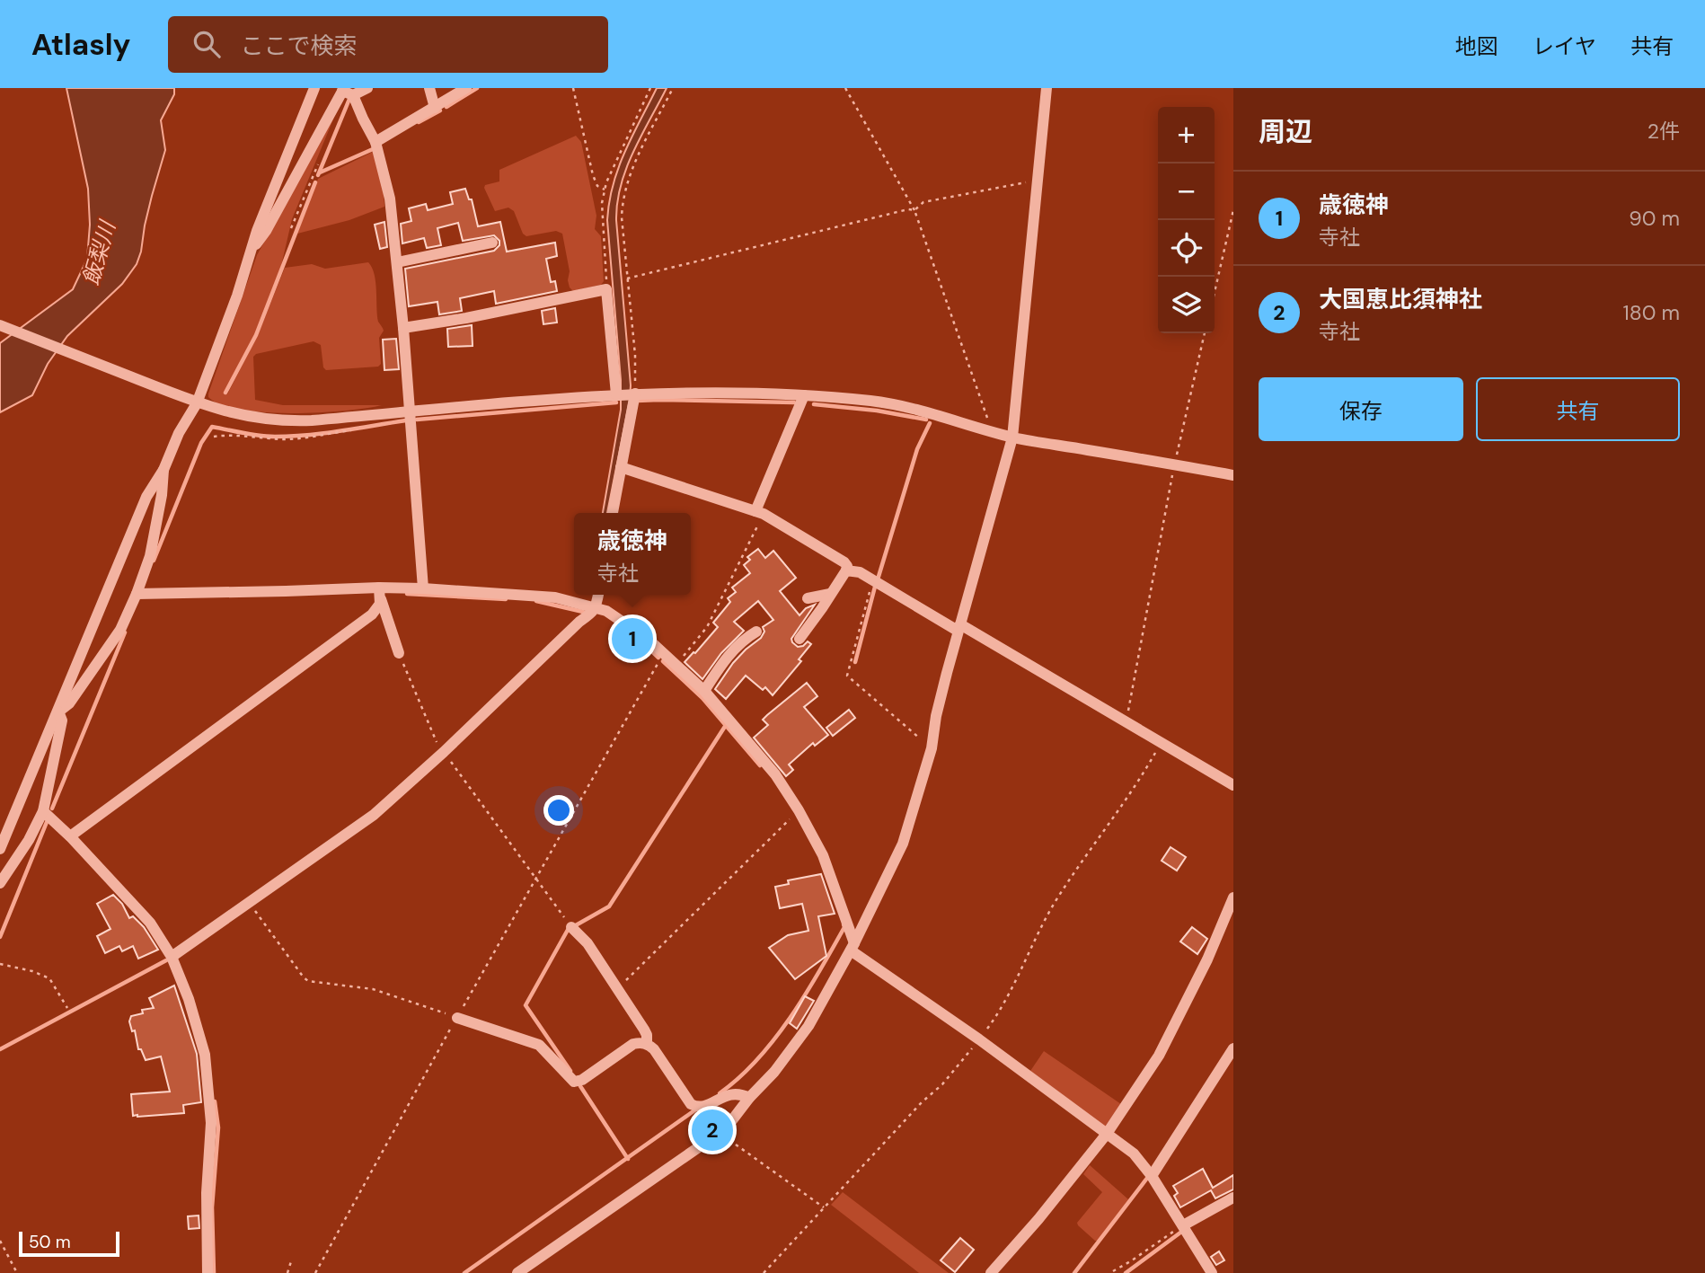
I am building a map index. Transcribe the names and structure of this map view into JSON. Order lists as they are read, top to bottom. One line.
{"water":["飯梨川"],"scale_bar":"50 m","page":{"header":"Atlasly","search":"ここで検索","nav":["地図","レイヤ","共有"],"heading":["周辺","2件"],"map_buttons":["+","−"],"list":[{"mark":"1","name":"歳徳神","note":"寺社","value":"90 m"},{"mark":"2","name":"大国恵比須神社","note":"寺社","value":"180 m"}],"buttons":["保存","共有"],"popup":["歳徳神","寺社"],"pins":["1","2"],"scale":"50 m"}}
